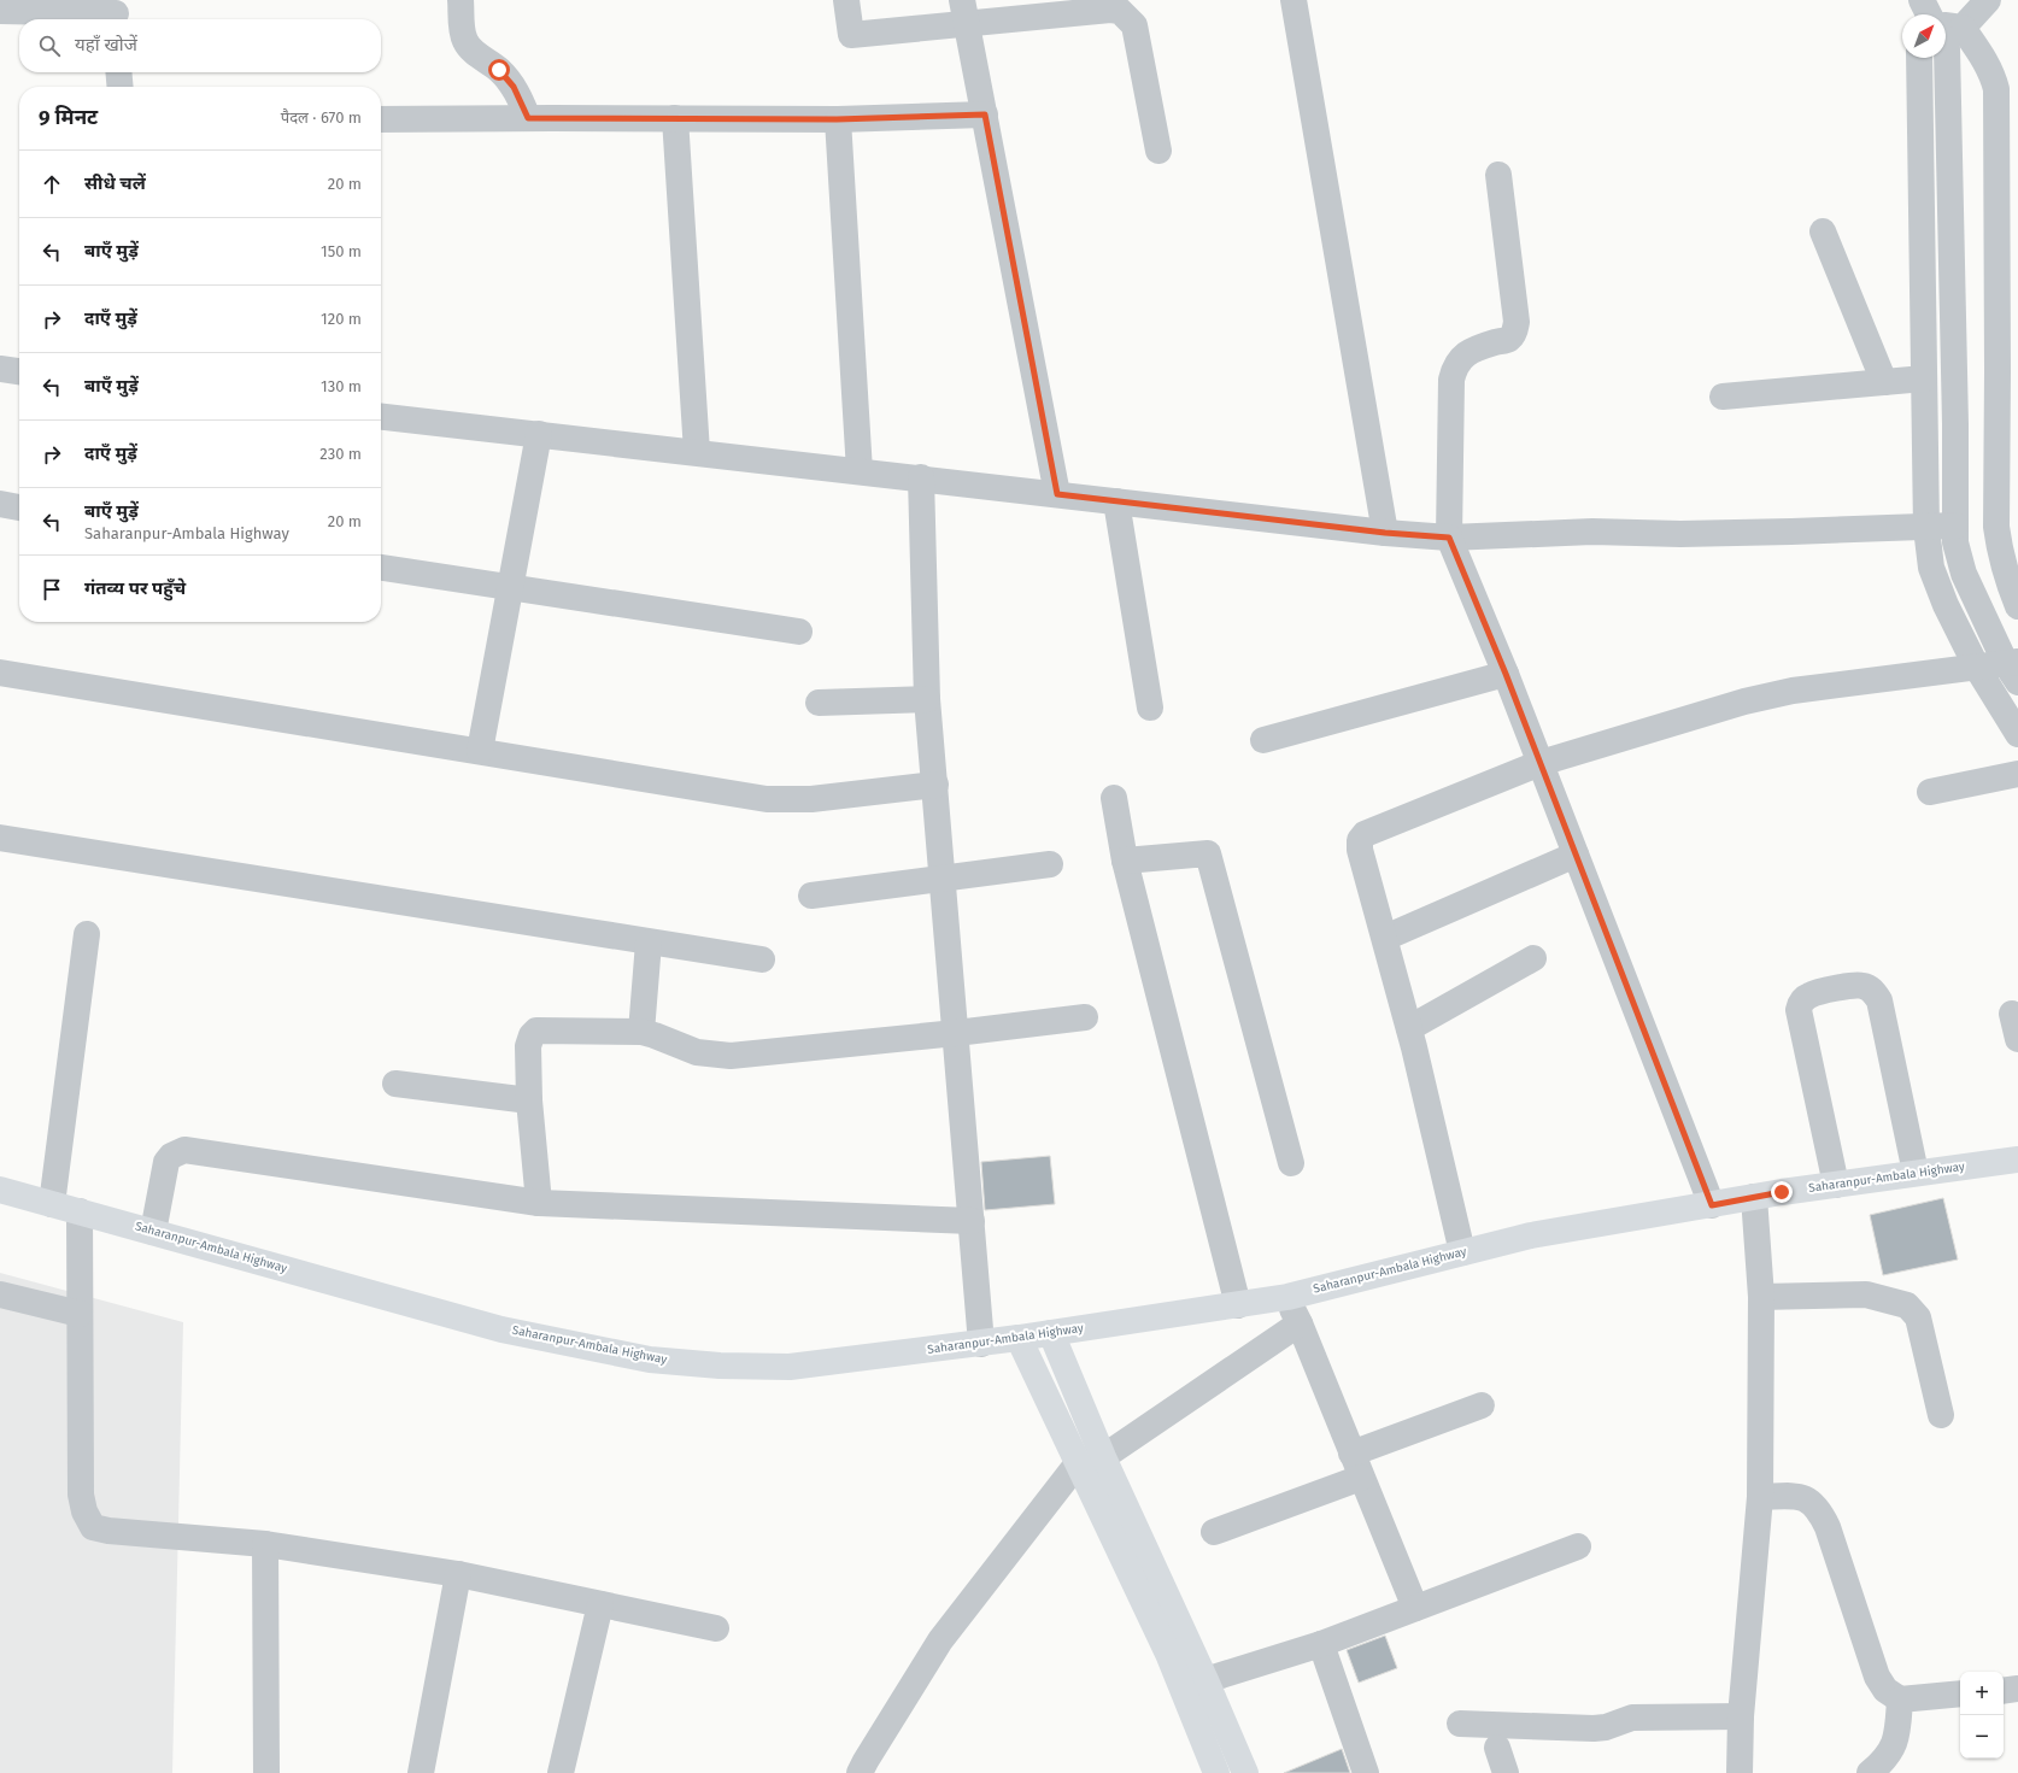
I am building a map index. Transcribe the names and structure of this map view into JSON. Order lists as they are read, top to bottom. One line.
{"streets":{"main road":["Saharanpur-Ambala Highway"]},"north":"top right","page":{"search":"यहाँ खोजें","heading":["9 मिनट","पैदल · 670 m"],"list":[["सीधे चलें","20 m"],["बाएँ मुड़ें","150 m"],["दाएँ मुड़ें","120 m"],["बाएँ मुड़ें","130 m"],["दाएँ मुड़ें","230 m"],["बाएँ मुड़ें","Saharanpur-Ambala Highway","20 m"],"गंतव्य पर पहुँचे"],"map_buttons":["+","−"]}}
